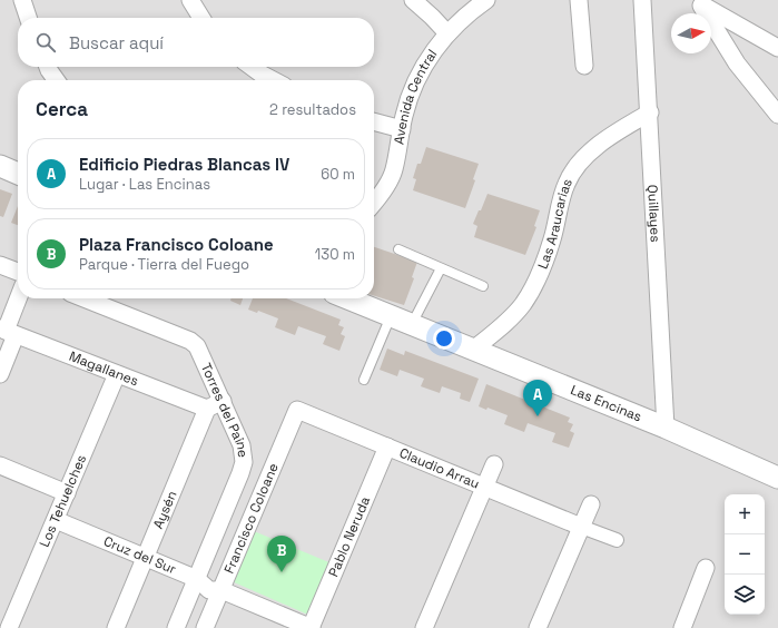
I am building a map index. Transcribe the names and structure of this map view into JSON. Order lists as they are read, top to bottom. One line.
{"streets":{"street":["Avenida Central","Quillayes","Las Araucarias","Magallanes","Las Encinas","Torres del Paine","Claudio Arrau","Los Tehuelches","Aysén","Francisco Coloane","Pablo Neruda","Cruz del Sur"]},"crossings":[["Quillayes","Las Araucarias"],["Quillayes","Las Encinas"],["Las Araucarias","Las Encinas"],["Magallanes","Los Tehuelches"],["Magallanes","Aysén"],["Torres del Paine","Cruz del Sur"],["Claudio Arrau","Francisco Coloane"],["Claudio Arrau","Pablo Neruda"],["Los Tehuelches","Cruz del Sur"],["Aysén","Cruz del Sur"],["Francisco Coloane","Cruz del Sur"],["Pablo Neruda","Cruz del Sur"]],"north":"right","page":{"search":"Buscar aquí","heading":["Cerca","2 resultados"],"list":[{"mark":"A","name":"Edificio Piedras Blancas IV","note":"Lugar · Las Encinas","value":"60 m"},{"mark":"B","name":"Plaza Francisco Coloane","note":"Parque · Tierra del Fuego","value":"130 m"}],"pins":["A","B"],"map_buttons":["+","−"]}}
